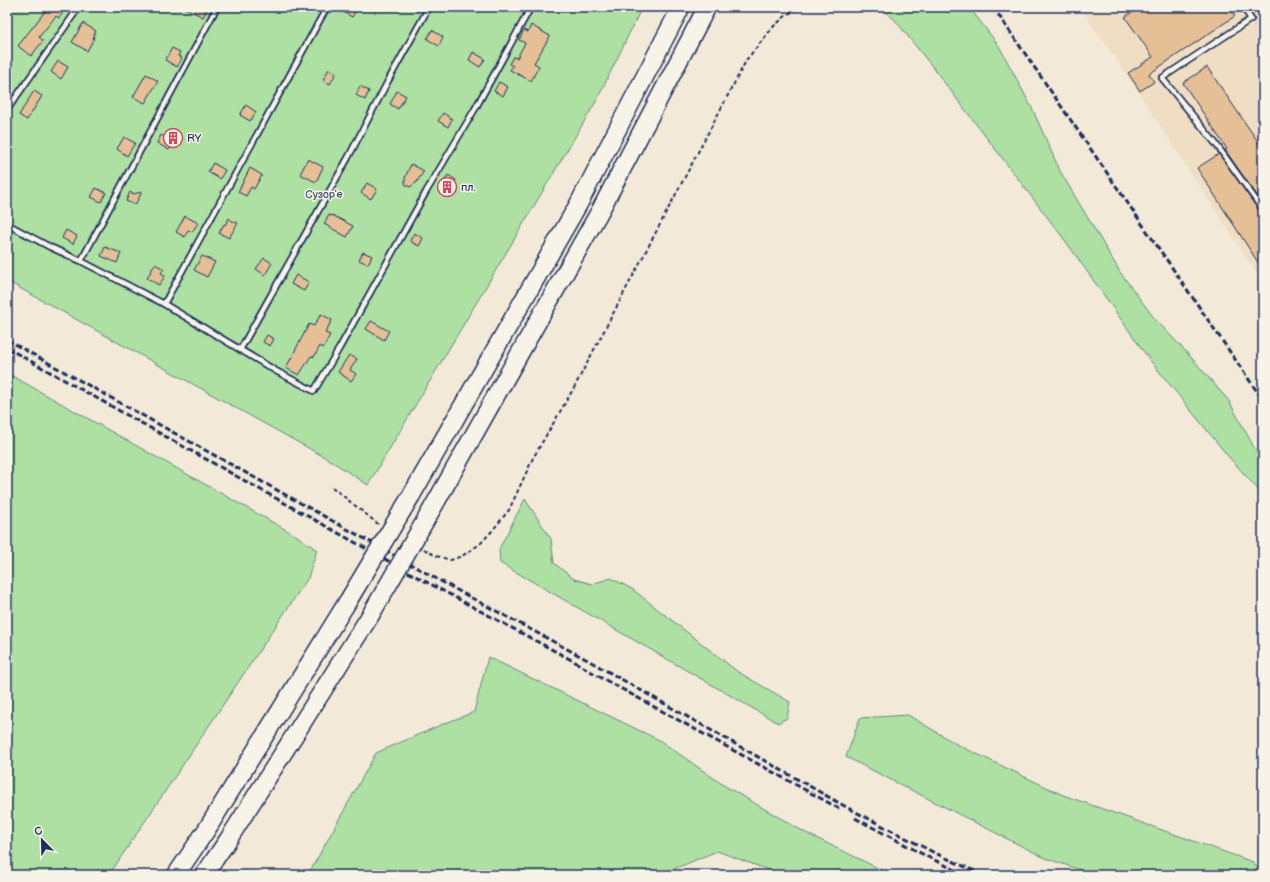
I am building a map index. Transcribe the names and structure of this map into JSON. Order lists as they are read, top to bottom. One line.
{"parks":["Сузорʼе"],"places":{"building":["RY","пл."]},"north":"top left"}
